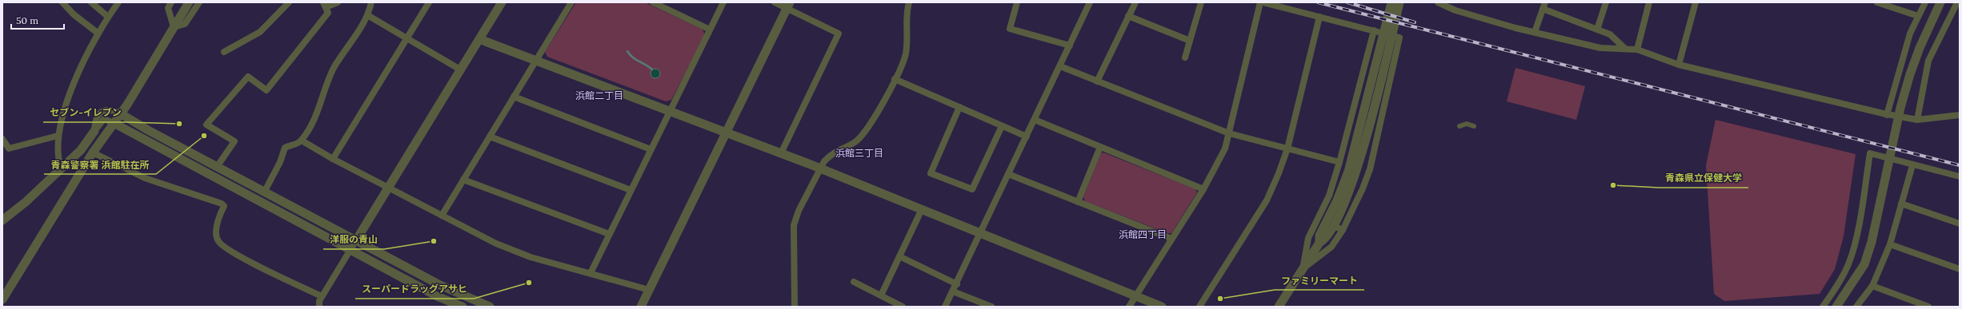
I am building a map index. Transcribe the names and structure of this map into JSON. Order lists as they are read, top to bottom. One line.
{"districts":["浜館二丁目","浜館三丁目","浜館四丁目"],"places":["セブン-イレブン","青森警察署 浜館駐在所","青森県立保健大学","洋服の青山","スーパードラッグアサヒ","ファミリーマート"],"scale_bar":"50 m"}
